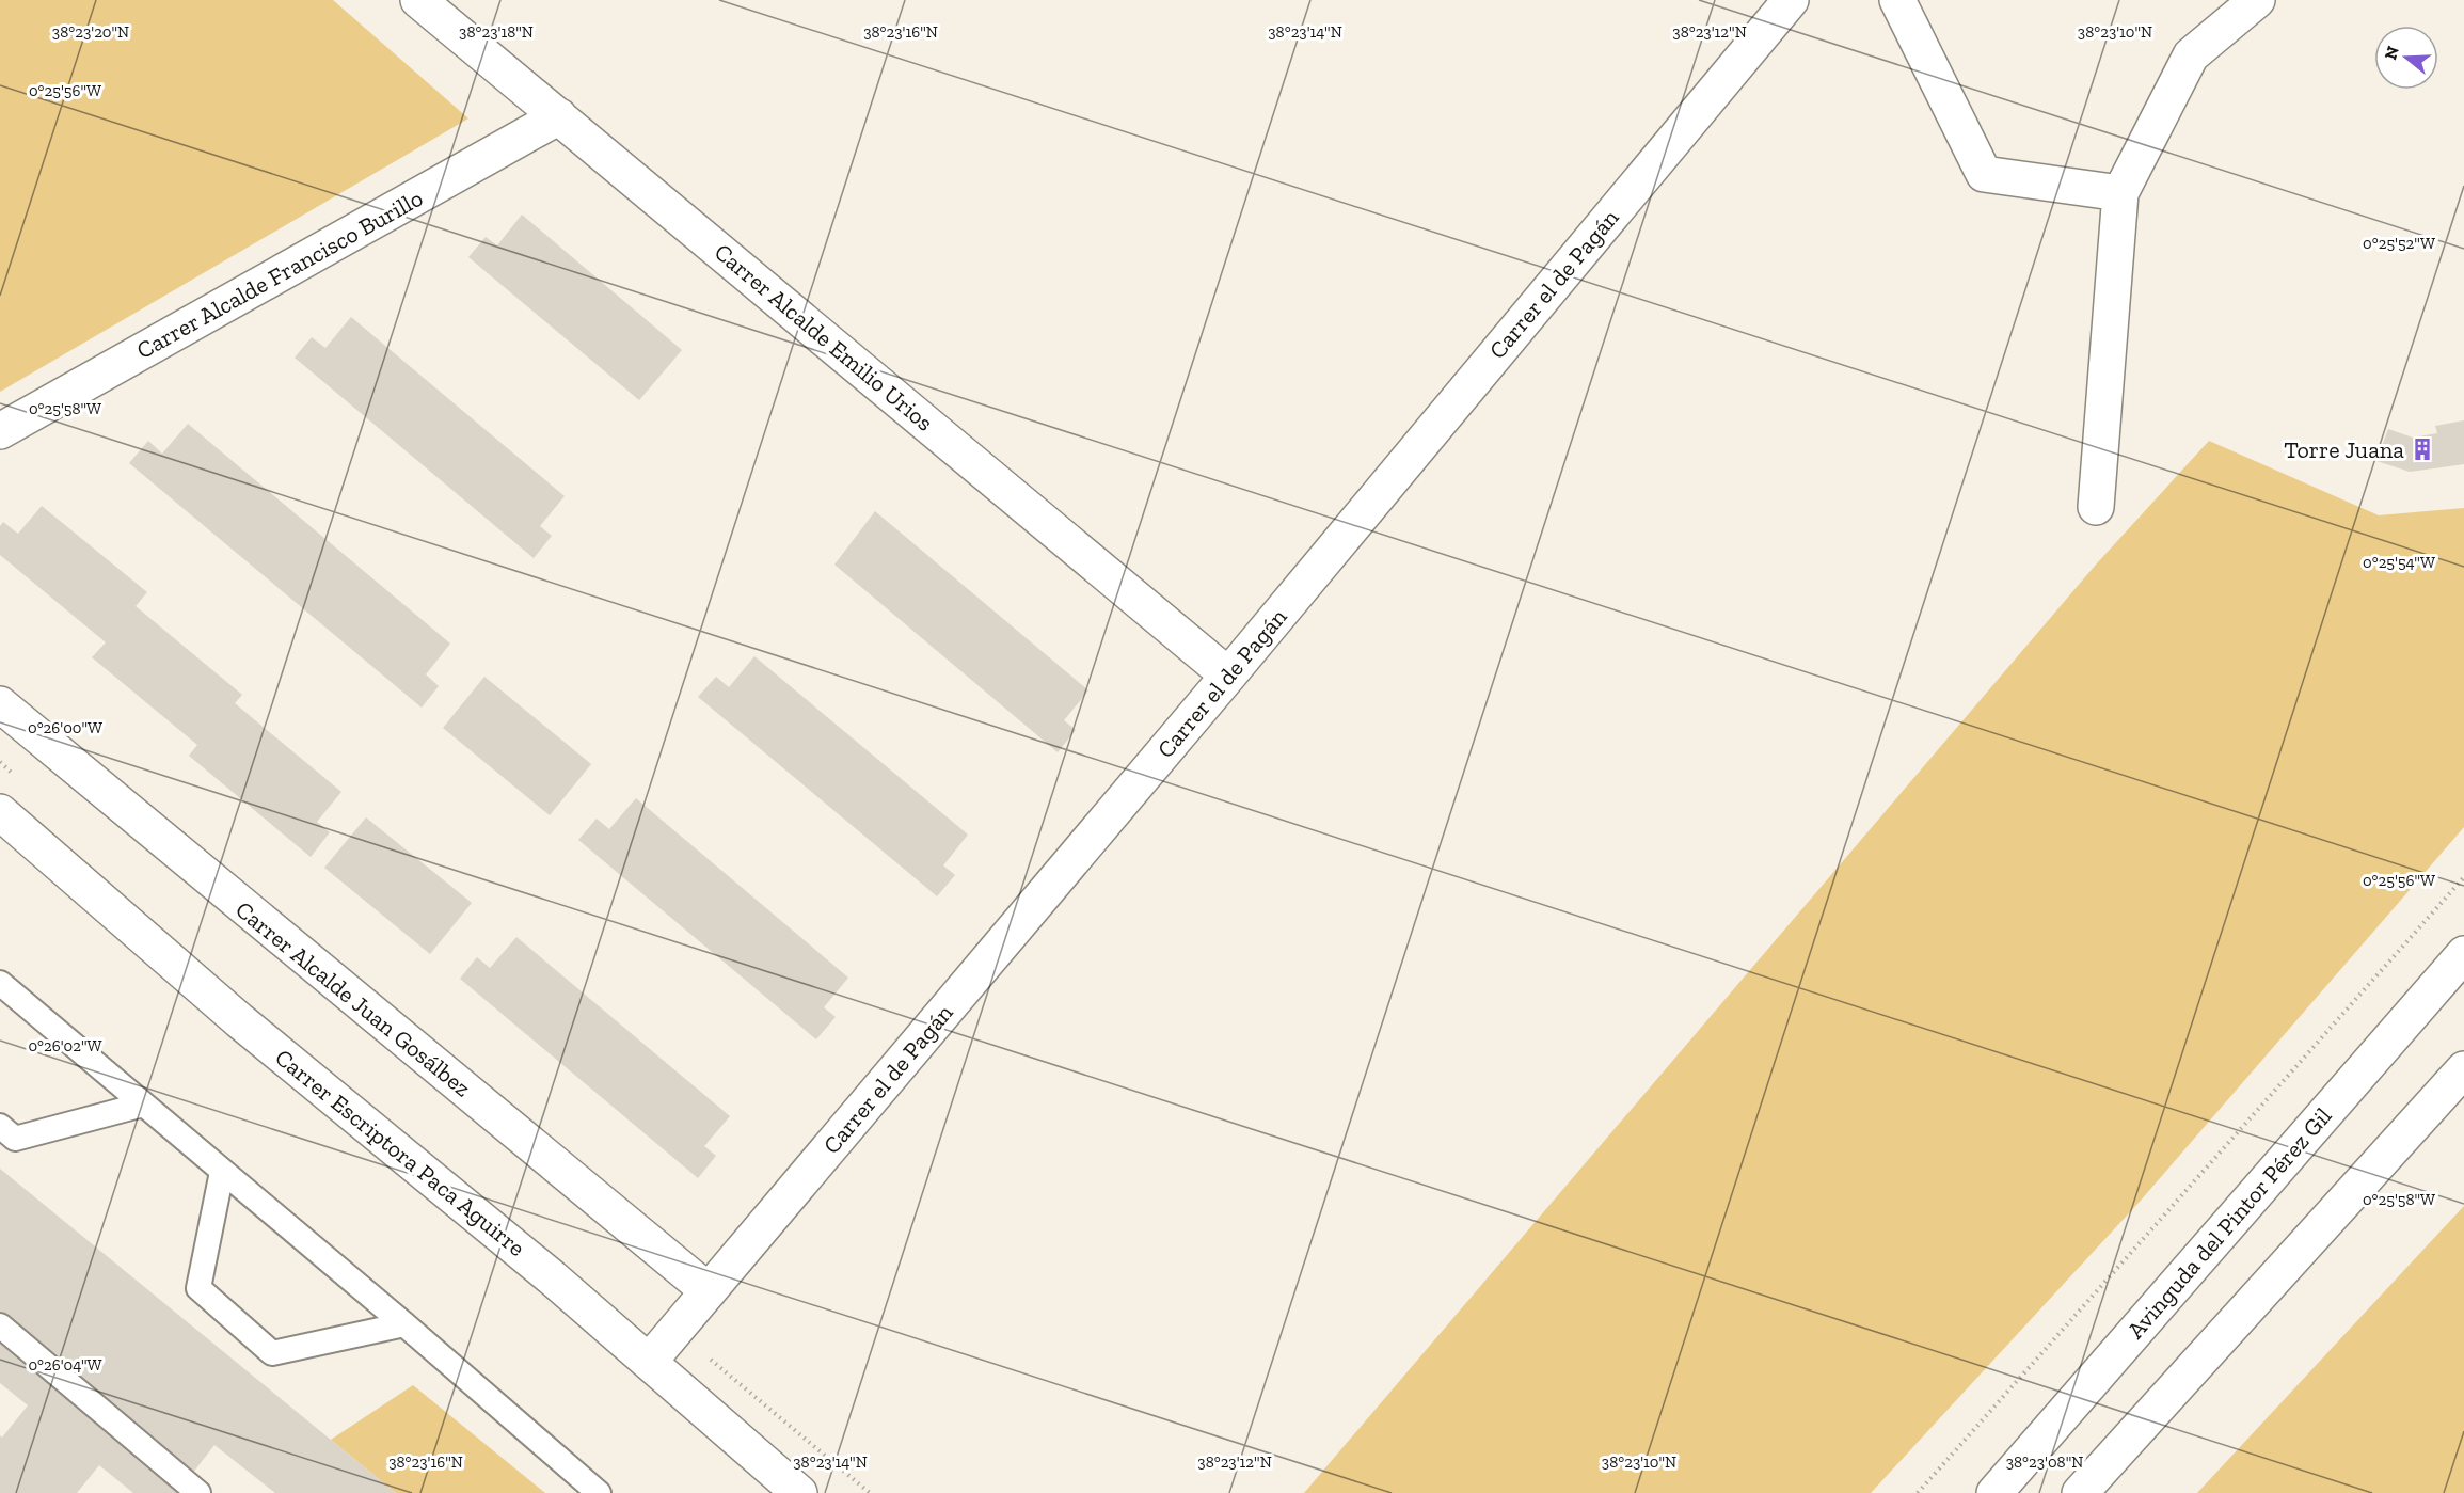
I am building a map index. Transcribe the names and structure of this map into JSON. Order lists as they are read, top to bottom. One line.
{"streets":{"street":["Carrer Alcalde Francisco Burillo","Carrer el de Pagán","Carrer Alcalde Emilio Urios","Carrer Alcalde Juan Gosálbez","Carrer Escriptora Paca Aguirre","Avinguda del Pintor Pérez Gil"]},"crossings":[["Carrer Alcalde Francisco Burillo","Carrer Alcalde Emilio Urios"],["Carrer el de Pagán","Carrer Alcalde Emilio Urios"],["Carrer el de Pagán","Carrer Alcalde Juan Gosálbez"],["Carrer el de Pagán","Carrer Escriptora Paca Aguirre"]],"places":{"building":["Torre Juana"]},"north":"left","coordinates":["38°23'20\"N","38°23'18\"N","38°23'16\"N","38°23'14\"N","38°23'12\"N","38°23'10\"N","0°25'56\"W","0°25'52\"W","0°25'58\"W","0°25'54\"W","0°26'00\"W","0°26'02\"W","0°26'04\"W","38°23'08\"N"]}
